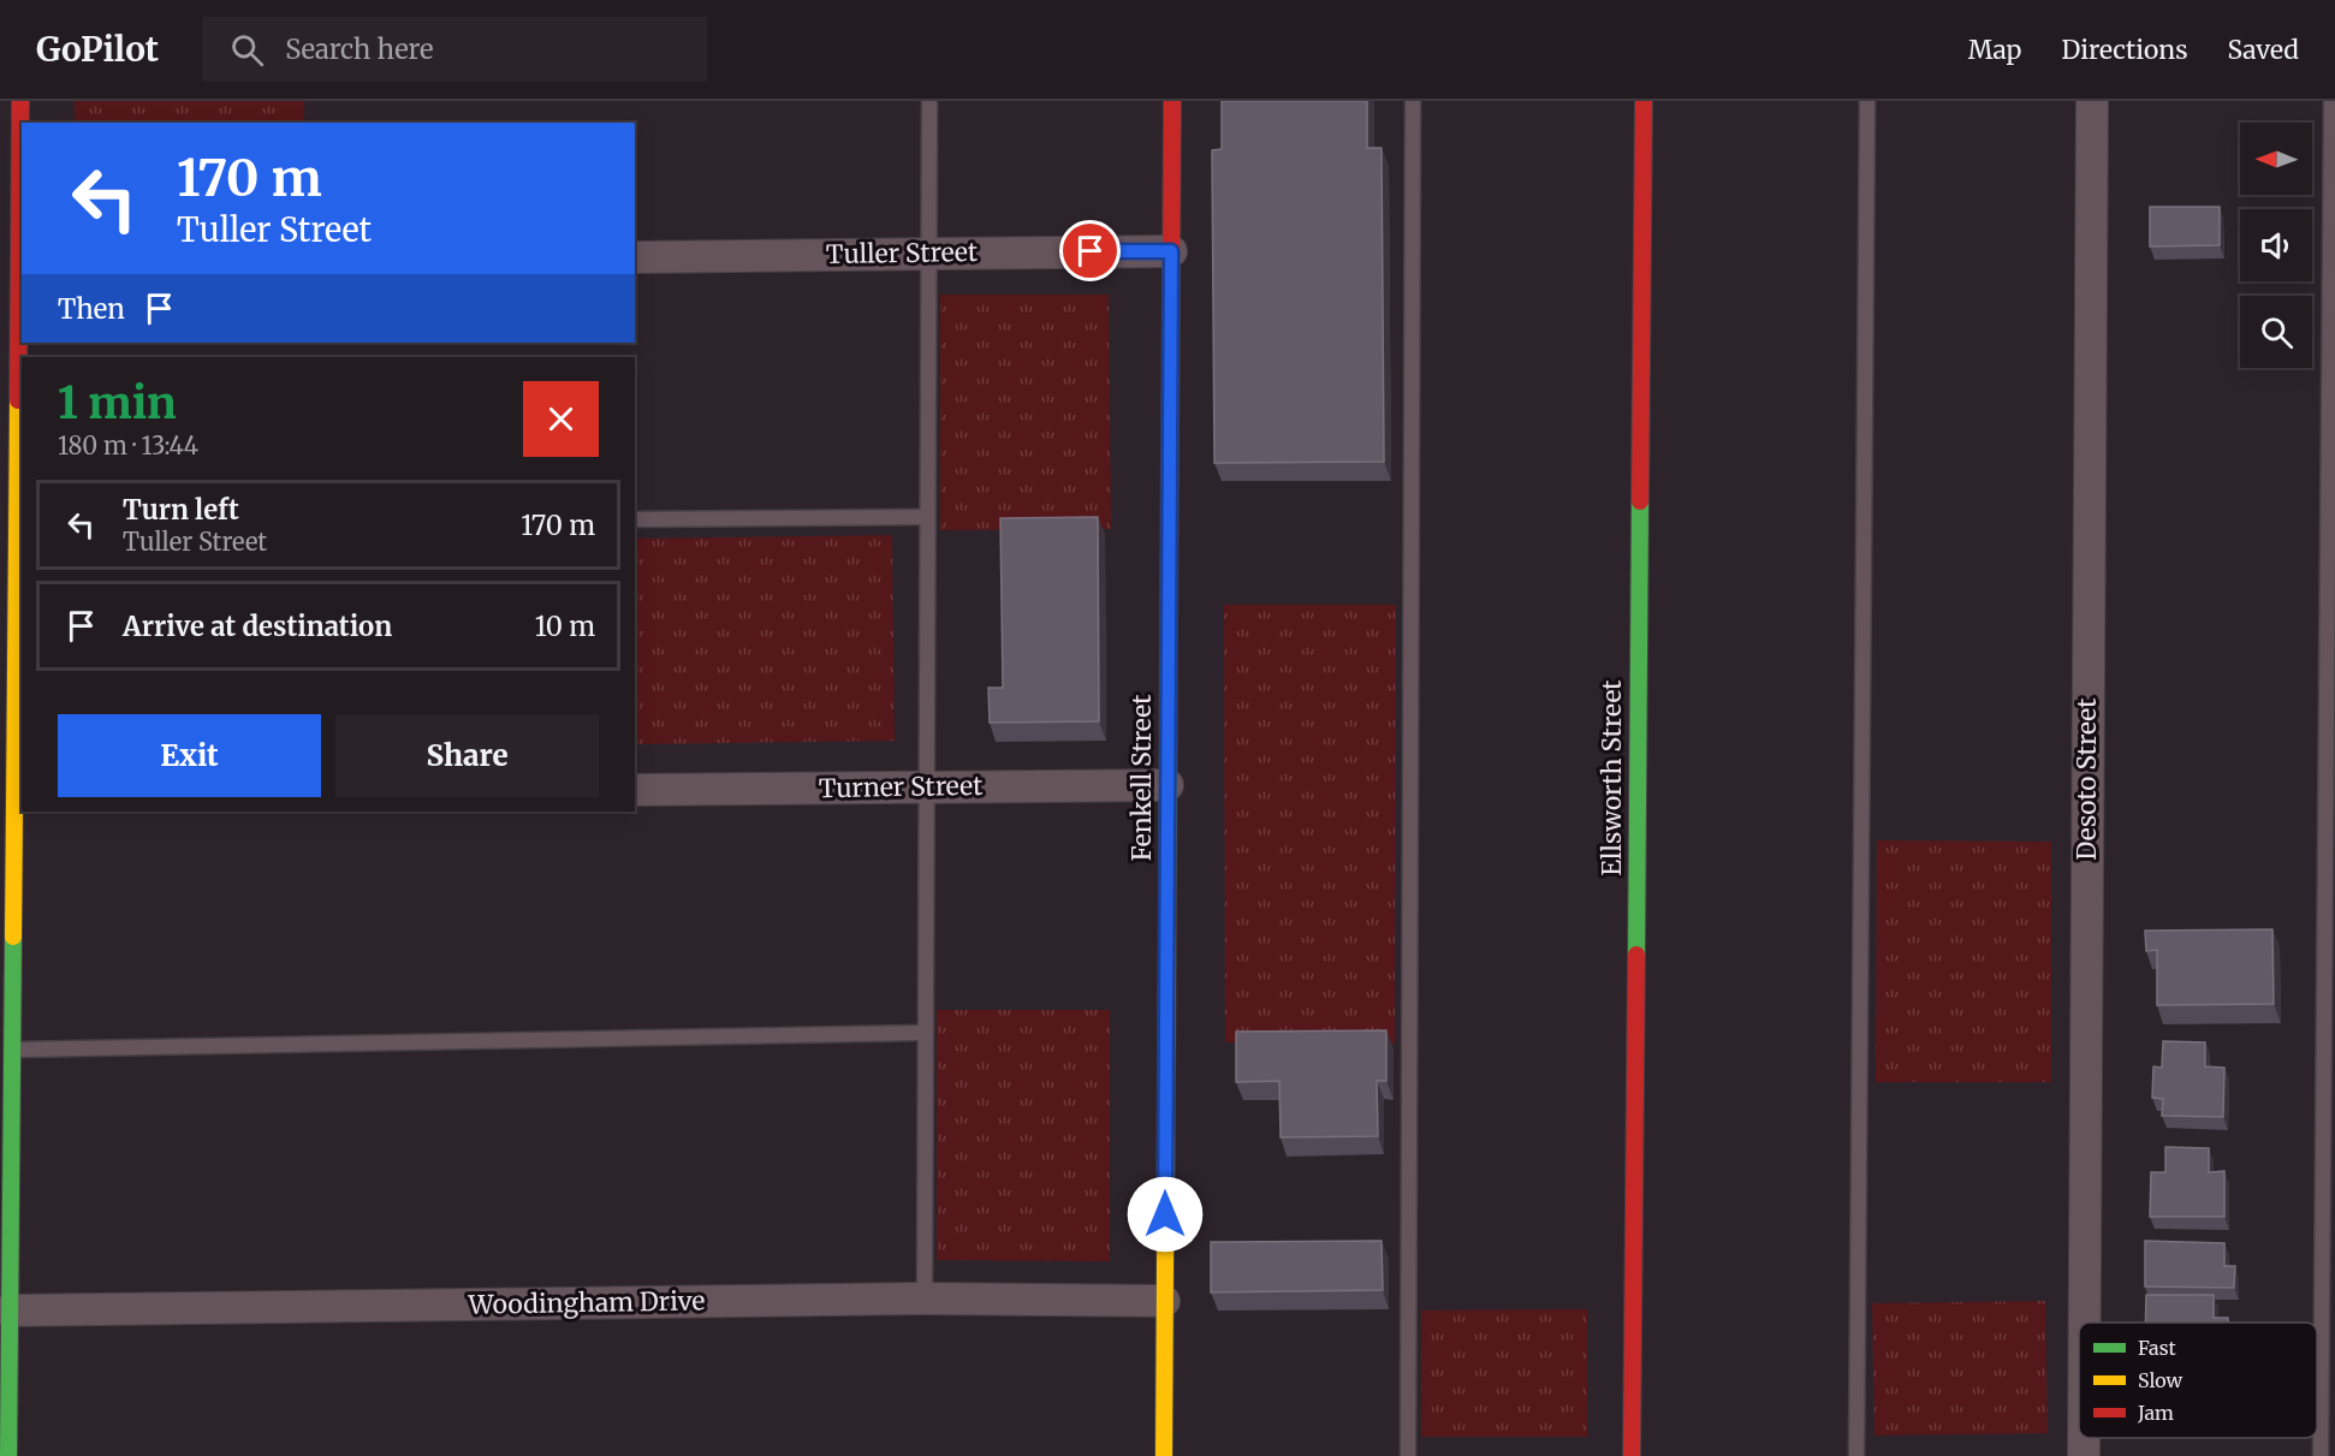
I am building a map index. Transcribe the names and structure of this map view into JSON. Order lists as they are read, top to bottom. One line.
{"streets":{"street":["Tuller Street","Fenkell Street","Ellsworth Street","Desoto Street","Turner Street","Woodingham Drive"]},"crossings":[["Tuller Street","Fenkell Street"],["Fenkell Street","Turner Street"],["Fenkell Street","Woodingham Drive"]],"legend":["Fast","Slow","Jam"],"north":"left","page":{"header":"GoPilot","search":"Search here","nav":["Map","Directions","Saved"],"turn":["170 m","Tuller Street"],"then":"Then","heading":["1 min","180 m · 13:44"],"list":[{"name":"Turn left","note":"Tuller Street","value":"170 m"},{"name":"Arrive at destination","value":"10 m"}],"buttons":["Exit","Share"]}}
